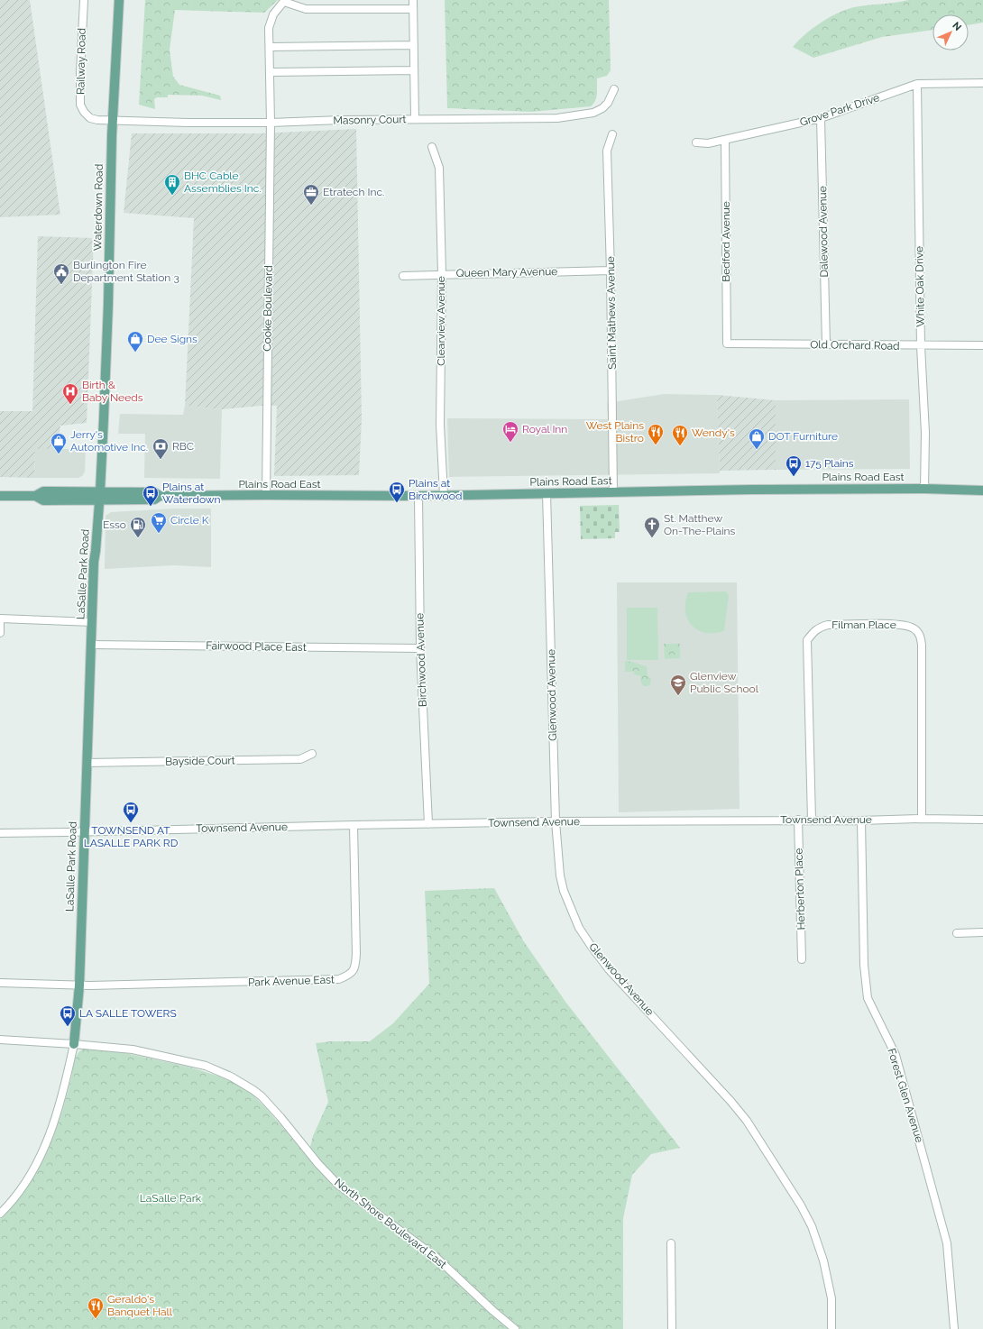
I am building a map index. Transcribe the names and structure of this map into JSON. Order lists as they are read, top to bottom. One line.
{"streets":{"main road":["Waterdown Road","Plains Road East","LaSalle Park Road"],"street":["Railway Road","Grove Park Drive","Masonry Court","Dalewood Avenue","Bedford Avenue","Queen Mary Avenue","White Oak Drive","Cooke Boulevard","Saint Mathews Avenue","Clearview Avenue","Old Orchard Road","Filman Place","Fairwood Place East","Birchwood Avenue","Glenwood Avenue","Bayside Court","Townsend Avenue","Herberton Place","Park Avenue East","Forest Glen Avenue","North Shore Boulevard East"]},"crossings":[["Railway Road","Masonry Court"],["Railway Road","Waterdown Road"],["Grove Park Drive","Dalewood Avenue"],["Grove Park Drive","Bedford Avenue"],["Grove Park Drive","White Oak Drive"],["Masonry Court","Waterdown Road"],["Masonry Court","Cooke Boulevard"],["Waterdown Road","Plains Road East"],["Waterdown Road","LaSalle Park Road"],["Dalewood Avenue","Old Orchard Road"],["Bedford Avenue","Old Orchard Road"],["Queen Mary Avenue","Saint Mathews Avenue"],["Queen Mary Avenue","Clearview Avenue"],["White Oak Drive","Old Orchard Road"],["White Oak Drive","Plains Road East"],["Cooke Boulevard","Plains Road East"],["Saint Mathews Avenue","Plains Road East"],["Clearview Avenue","Plains Road East"],["Plains Road East","LaSalle Park Road"],["Plains Road East","Birchwood Avenue"],["Plains Road East","Glenwood Avenue"],["LaSalle Park Road","Fairwood Place East"],["LaSalle Park Road","Bayside Court"],["LaSalle Park Road","Townsend Avenue"],["LaSalle Park Road","Park Avenue East"],["LaSalle Park Road","North Shore Boulevard East"],["Filman Place","Townsend Avenue"],["Fairwood Place East","Birchwood Avenue"],["Birchwood Avenue","Townsend Avenue"],["Glenwood Avenue","Townsend Avenue"],["Townsend Avenue","Herberton Place"],["Townsend Avenue","Park Avenue East"],["Townsend Avenue","Forest Glen Avenue"]],"parks":["LaSalle Park"],"places":{"building":["BHC Cable Assemblies Inc."],"office":["Etratech Inc."],"public building":["Burlington Fire Department Station 3"],"shop":["Dee Signs","DOT Furniture","Jerry's Automotive Inc."],"hospital":["Birth & Baby Needs"],"hotel":["Royal Inn"],"restaurant":["West Plains Bistro","Wendy's","Geraldo's Banquet Hall"],"bank":["RBC"],"bus stop":["175 Plains","Plains at Birchwood","Plains at Waterdown","TOWNSEND AT LASALLE PARK RD","LA SALLE TOWERS"],"supermarket":["Circle K"],"fuel station":["Esso"],"church":["St. Matthew On-The-Plains"],"school or university":["Glenview Public School"]},"north":"top right"}
